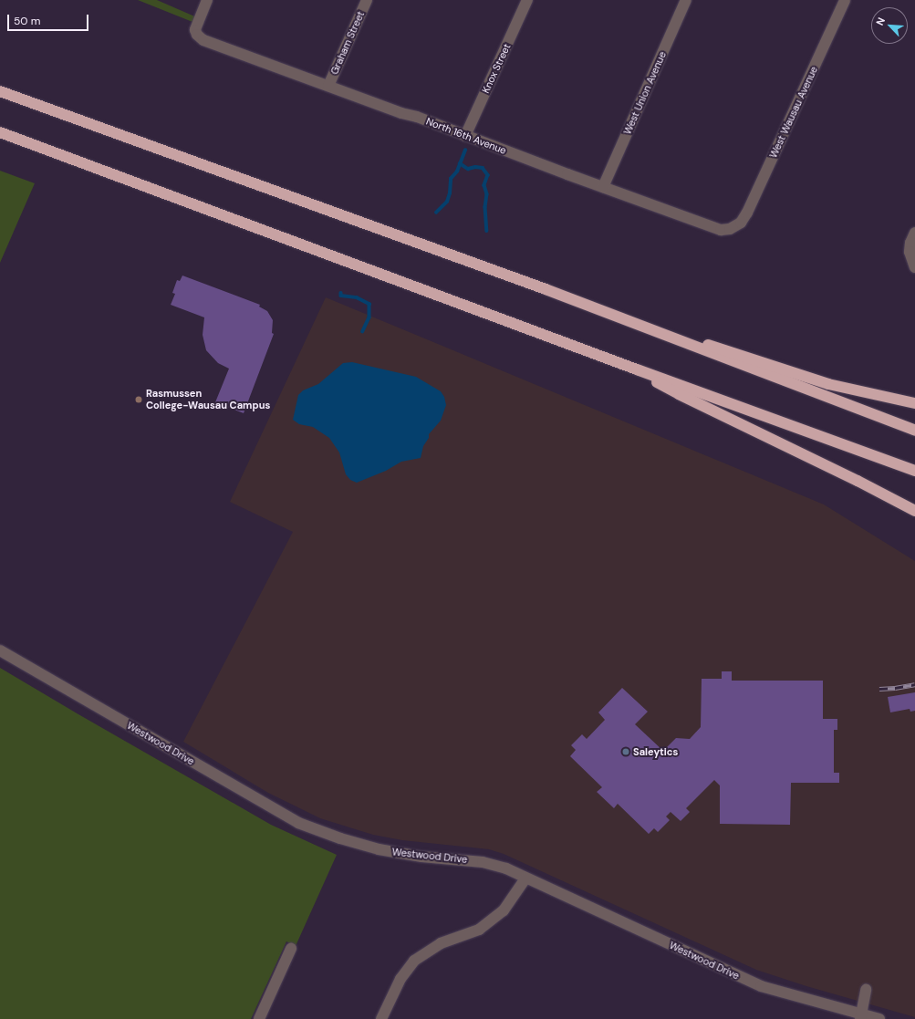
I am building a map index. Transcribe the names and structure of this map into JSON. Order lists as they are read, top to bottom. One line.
{"streets":{"street":["Graham Street","Knox Street","West Union Avenue","West Wausau Avenue","North 16th Avenue","Westwood Drive"]},"crossings":[["Graham Street","North 16th Avenue"],["Knox Street","North 16th Avenue"],["West Union Avenue","North 16th Avenue"],["West Wausau Avenue","North 16th Avenue"]],"places":["Rasmussen College-Wausau Campus","Saleytics"],"scale_bar":"50 m","north":"top left"}
